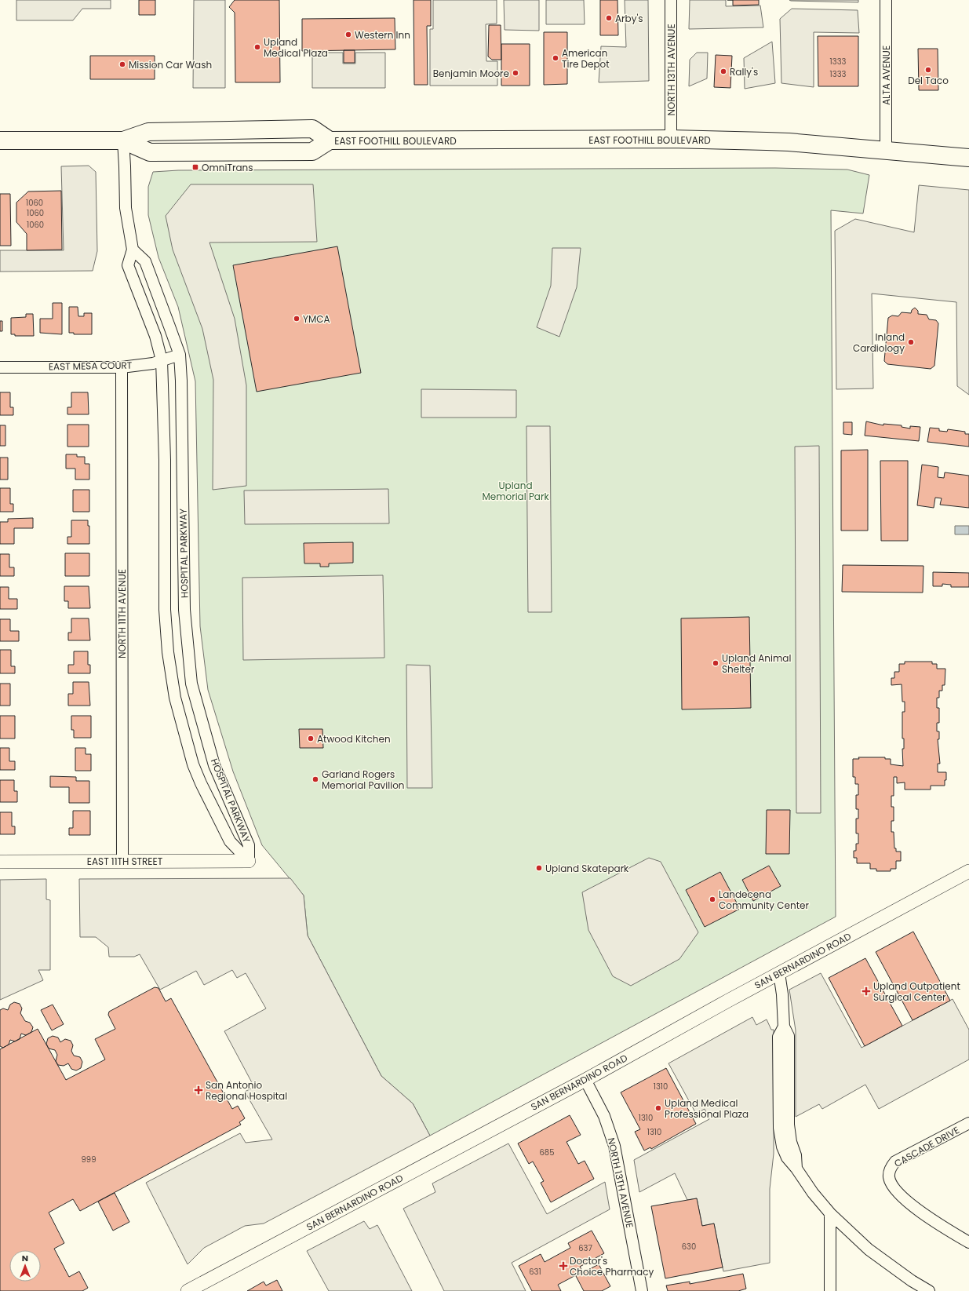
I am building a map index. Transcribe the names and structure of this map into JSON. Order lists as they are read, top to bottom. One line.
{"streets":{"main road":["EAST FOOTHILL BOULEVARD"],"street":["NORTH 13TH AVENUE","ALTA AVENUE","EAST MESA COURT","HOSPITAL PARKWAY","NORTH 11TH AVENUE","EAST 11TH STREET","SAN BERNARDINO ROAD","CASCADE DRIVE"]},"crossings":[["NORTH 13TH AVENUE","EAST FOOTHILL BOULEVARD"],["NORTH 13TH AVENUE","SAN BERNARDINO ROAD"],["ALTA AVENUE","EAST FOOTHILL BOULEVARD"],["EAST FOOTHILL BOULEVARD","HOSPITAL PARKWAY"],["EAST MESA COURT","HOSPITAL PARKWAY"],["EAST MESA COURT","NORTH 11TH AVENUE"],["HOSPITAL PARKWAY","EAST 11TH STREET"],["NORTH 11TH AVENUE","EAST 11TH STREET"]],"parks":["Upland Memorial Park"],"places":{"other":["Arby's","Western Inn","Upland Medical Plaza","American Tire Depot","Mission Car Wash","Del Taco","Rally's","Benjamin Moore","YMCA","Inland Cardiology","Upland Animal Shelter","Atwood Kitchen","Garland Rogers Memorial Pavilion","Upland Skatepark","Landecena Community Center","Upland Medical Professional Plaza"],"transit":["OmniTrans"],"health":["Upland Outpatient Surgical Center","San Antonio Regional Hospital","Doctor's Choice Pharmacy"]},"house_numbers":["1333","1333","1060","1060","1060","1310","1310","1310","685","999","630","637","631"],"north":"top"}
